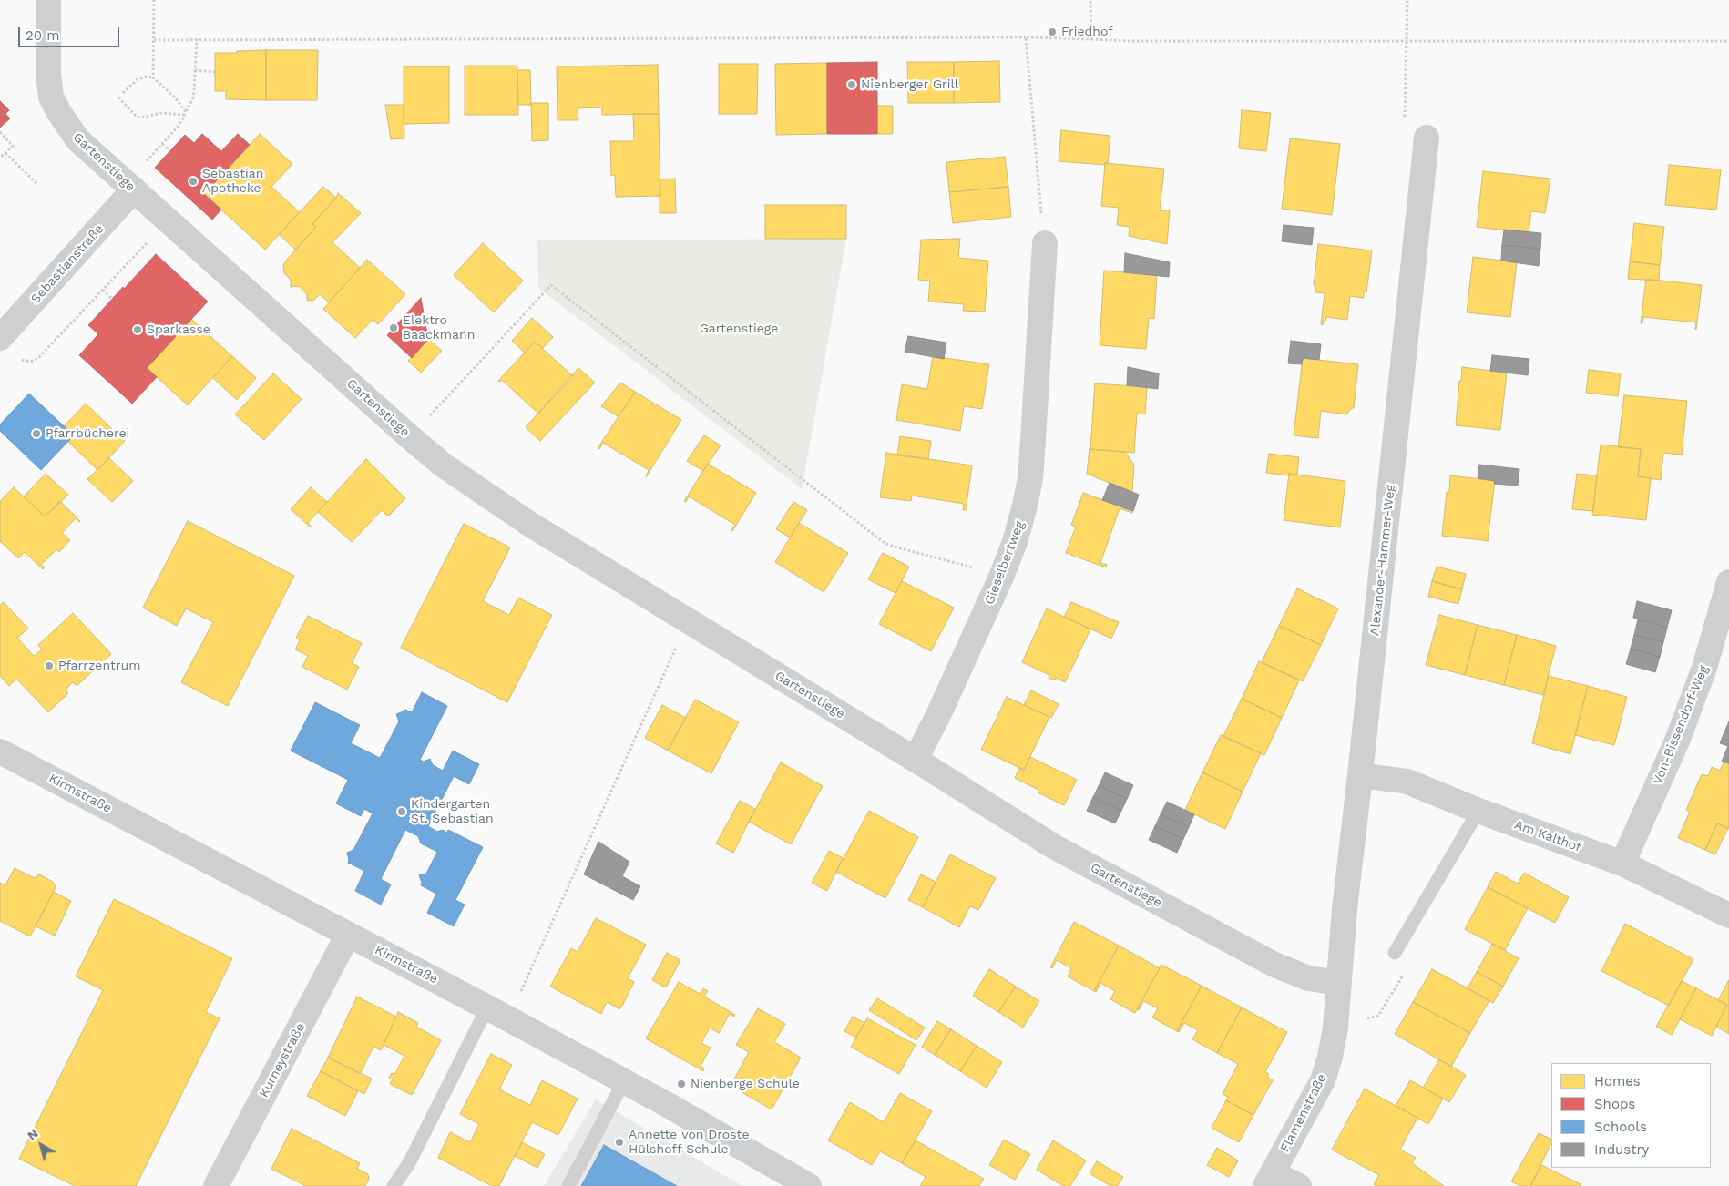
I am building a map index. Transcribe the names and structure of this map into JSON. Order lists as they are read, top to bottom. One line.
{"streets":{"street":["Gartenstiege","Sebastianstraße","Alexander-Hammer-Weg","Gieselbertweg","Von-Bissendorf-Weg","Kirmstraße","Am Kalthof","Kurneystraße","Flamenstraße"]},"crossings":[["Gartenstiege","Sebastianstraße"],["Gartenstiege","Alexander-Hammer-Weg"],["Gartenstiege","Gieselbertweg"],["Gartenstiege","Flamenstraße"],["Alexander-Hammer-Weg","Am Kalthof"],["Alexander-Hammer-Weg","Flamenstraße"],["Von-Bissendorf-Weg","Am Kalthof"],["Kirmstraße","Kurneystraße"]],"parks":["Gartenstiege"],"places":["Friedhof","Nienberger Grill","Sebastian Apotheke","Elektro Baackmann","Sparkasse","Pfarrbücherei","Pfarrzentrum","Kindergarten St. Sebastian","Nienberge Schule","Annette von Droste Hülshoff Schule"],"legend":["Homes","Shops","Schools","Industry"],"scale_bar":"20 m","north":"top left"}
